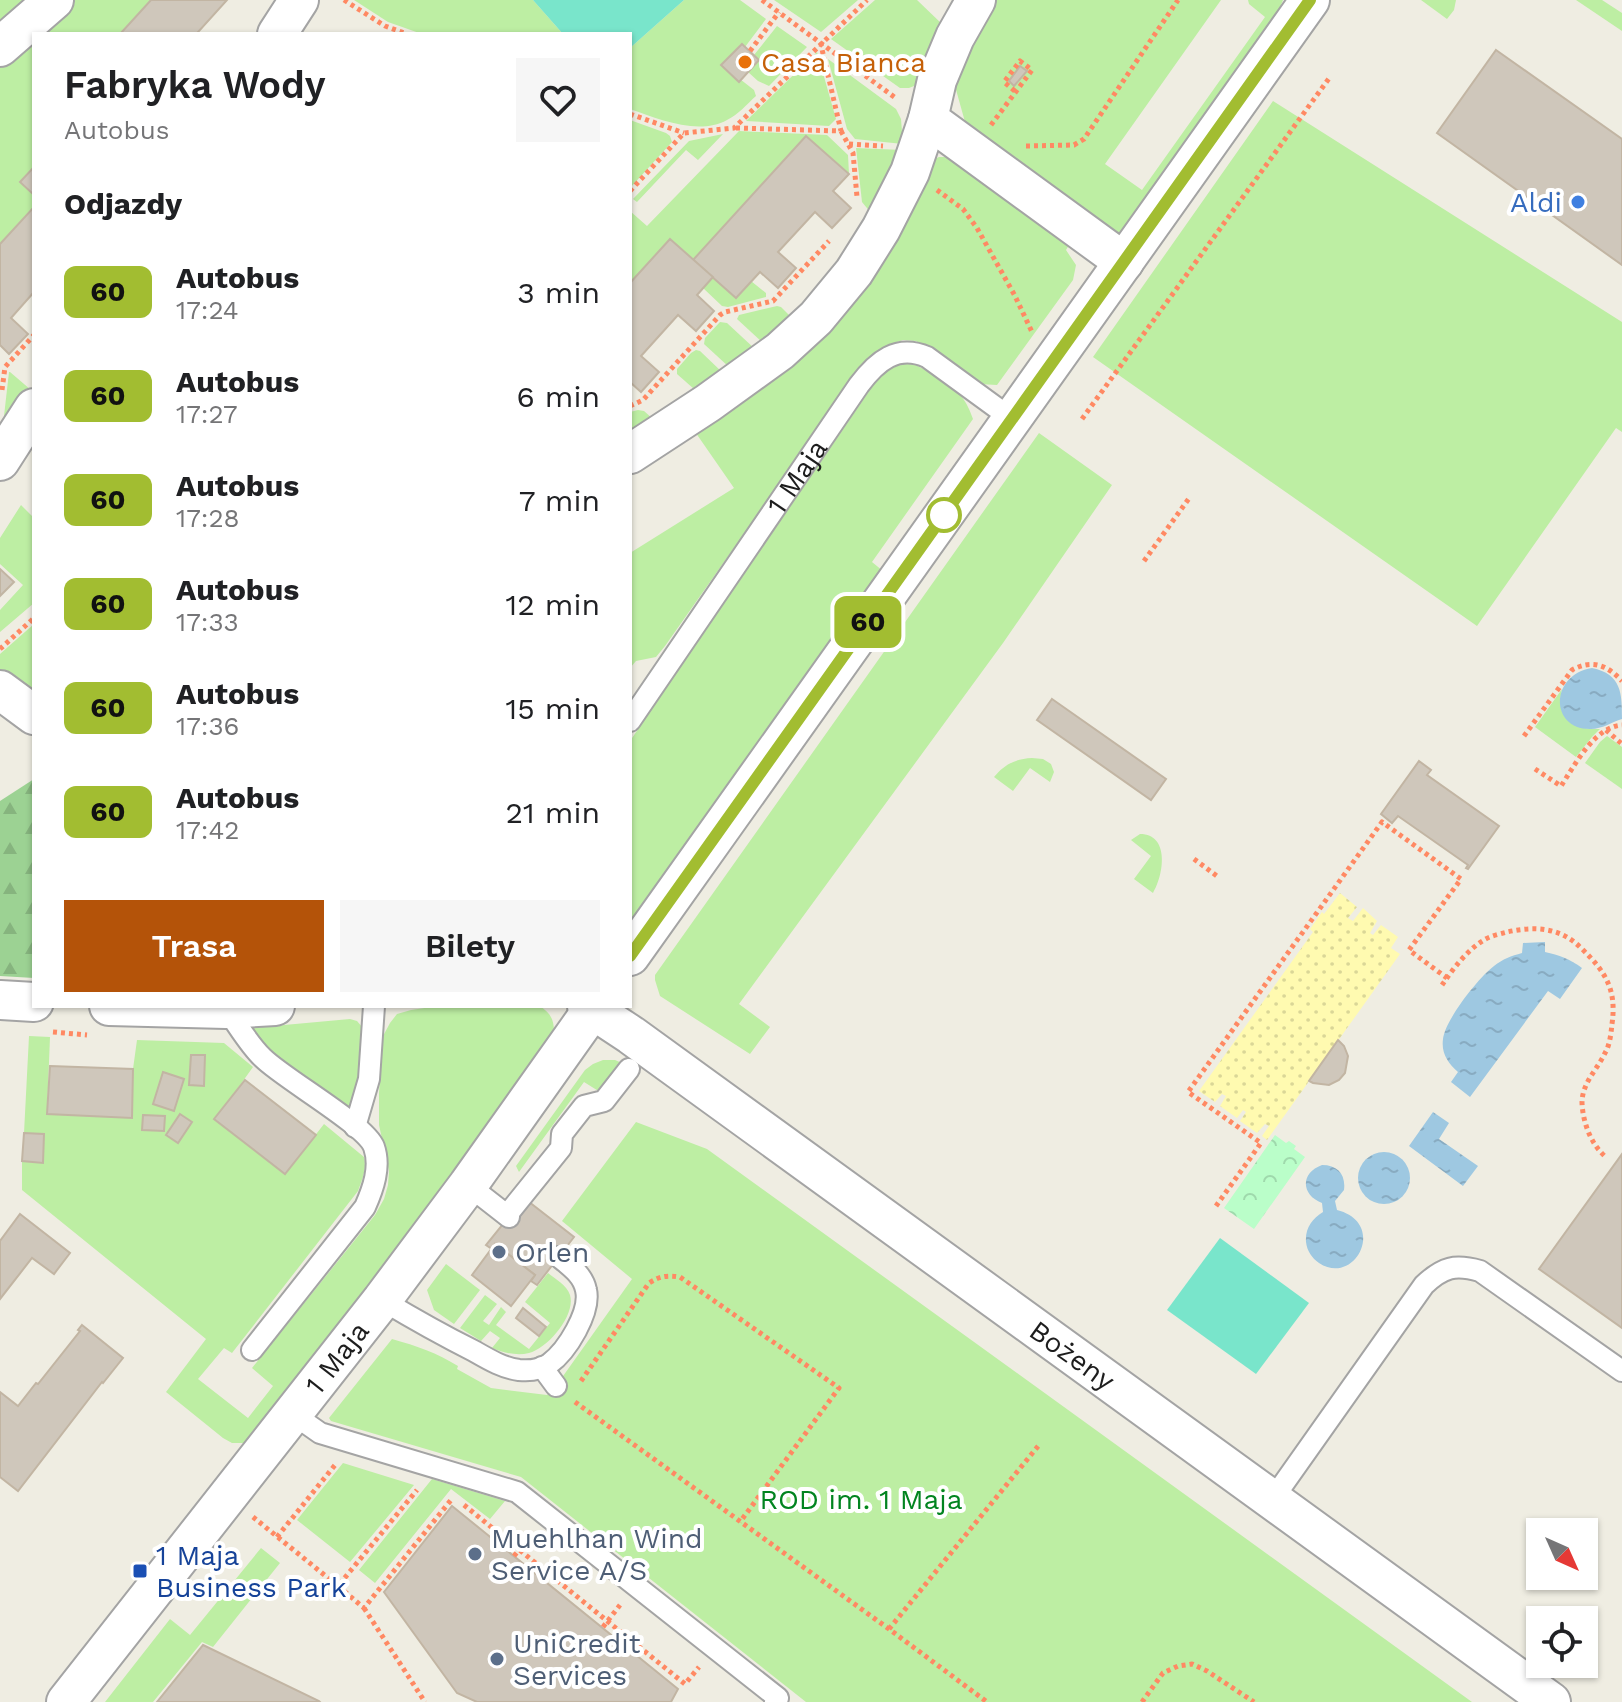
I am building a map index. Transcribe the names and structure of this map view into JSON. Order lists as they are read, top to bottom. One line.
{"streets":{"street":["1 Maja","Bożeny"]},"parks":["ROD im. 1 Maja"],"places":{"other":["Casa Bianca","Aldi","Orlen","Muehlhan Wind Service A/S","UniCredit Services"],"transit":["1 Maja Business Park"]},"lines":["bus line 60"],"north":"bottom right","page":{"on_map":"60","heading":[["Fabryka Wody","Autobus"],"Odjazdy"],"list":[{"mark":"60","name":"Autobus","note":"17:24","value":"3 min"},{"mark":"60","name":"Autobus","note":"17:27","value":"6 min"},{"mark":"60","name":"Autobus","note":"17:28","value":"7 min"},{"mark":"60","name":"Autobus","note":"17:33","value":"12 min"},{"mark":"60","name":"Autobus","note":"17:36","value":"15 min"},{"mark":"60","name":"Autobus","note":"17:42","value":"21 min"}],"buttons":["Trasa","Bilety"]}}
